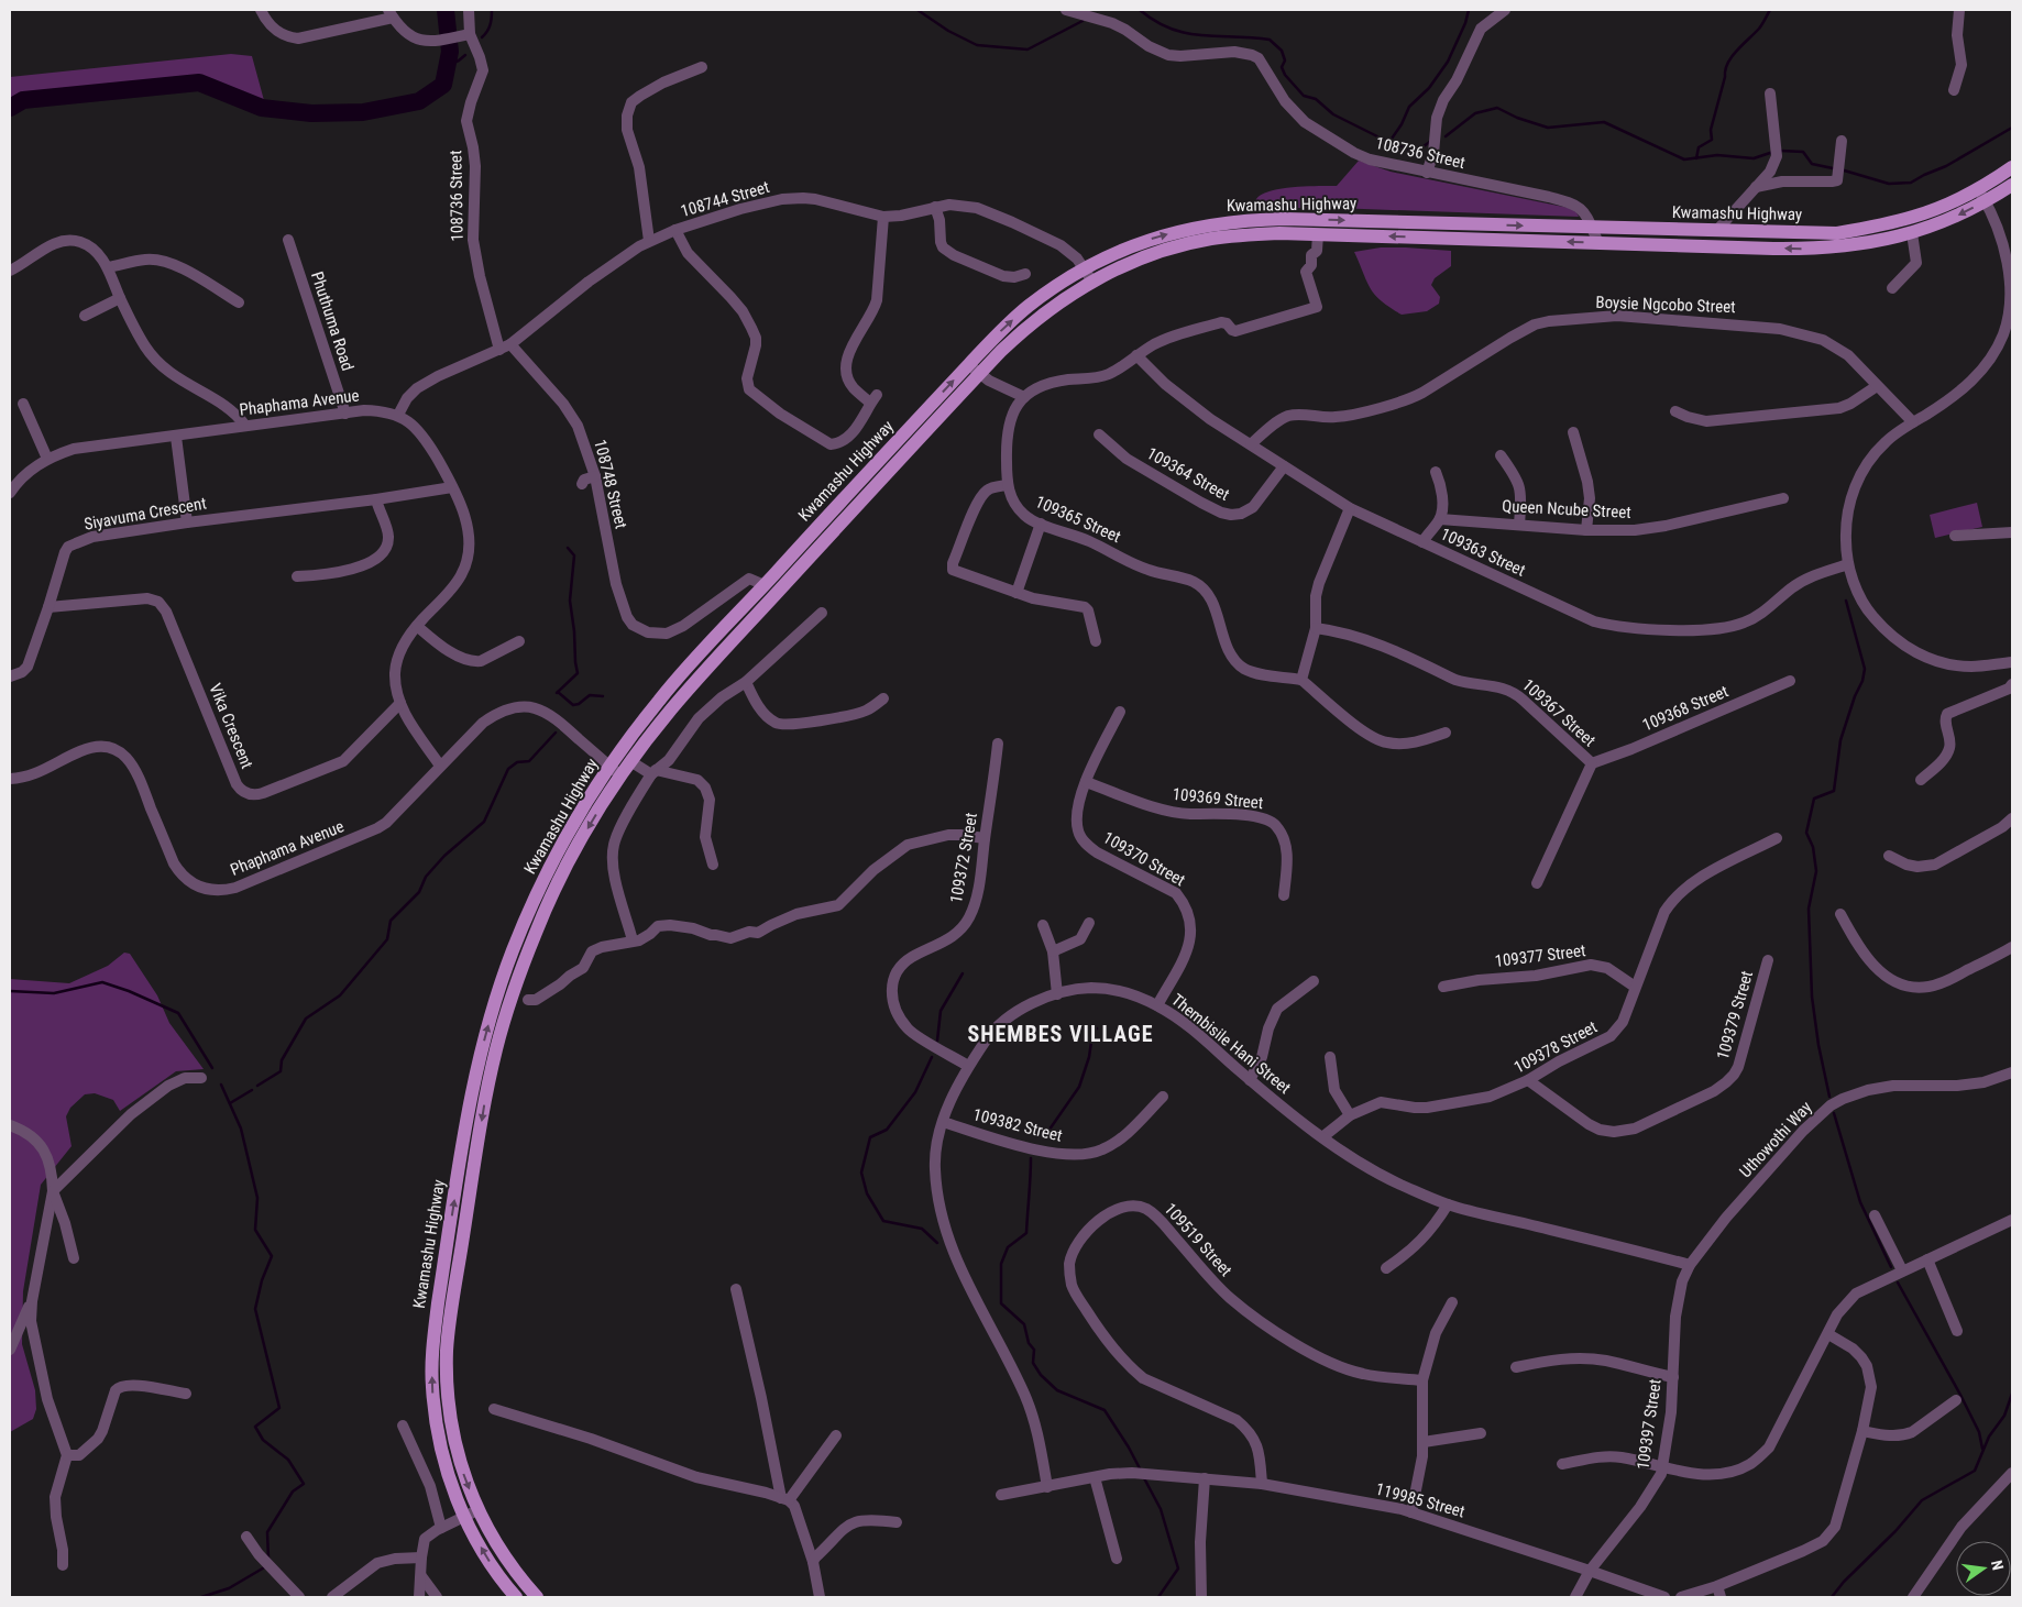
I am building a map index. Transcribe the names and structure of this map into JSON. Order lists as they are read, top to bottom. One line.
{"streets":{"main road":["Kwamashu Highway"],"street":["108736 Street","108744 Street","Boysie Ngcobo Street","Phuthuma Road","Phaphama Avenue","109364 Street","108748 Street","Queen Ncube Street","Siyavuma Crescent","109365 Street","109363 Street","109368 Street","109367 Street","Vika Crescent","109369 Street","109372 Street","109370 Street","109377 Street","109379 Street","Thembisile Hani Street","109378 Street","109382 Street","Uthowothi Way","109519 Street","109397 Street","119985 Street"]},"crossings":[["108736 Street","108744 Street"],["108736 Street","Kwamashu Highway"],["108744 Street","Kwamashu Highway"],["108744 Street","Phaphama Avenue"],["108744 Street","108748 Street"],["Kwamashu Highway","Phaphama Avenue"],["Kwamashu Highway","108748 Street"],["Boysie Ngcobo Street","109363 Street"],["Phuthuma Road","Phaphama Avenue"],["109364 Street","109363 Street"],["Siyavuma Crescent","Vika Crescent"],["109368 Street","109367 Street"],["109369 Street","109370 Street"],["109372 Street","Thembisile Hani Street"],["109370 Street","Thembisile Hani Street"],["109377 Street","109378 Street"],["109379 Street","109378 Street"],["Thembisile Hani Street","109378 Street"],["Thembisile Hani Street","109382 Street"],["Thembisile Hani Street","Uthowothi Way"],["Thembisile Hani Street","109397 Street"],["Thembisile Hani Street","119985 Street"],["Uthowothi Way","109397 Street"],["109519 Street","119985 Street"],["109397 Street","119985 Street"]],"districts":["SHEMBES VILLAGE"],"north":"right"}
